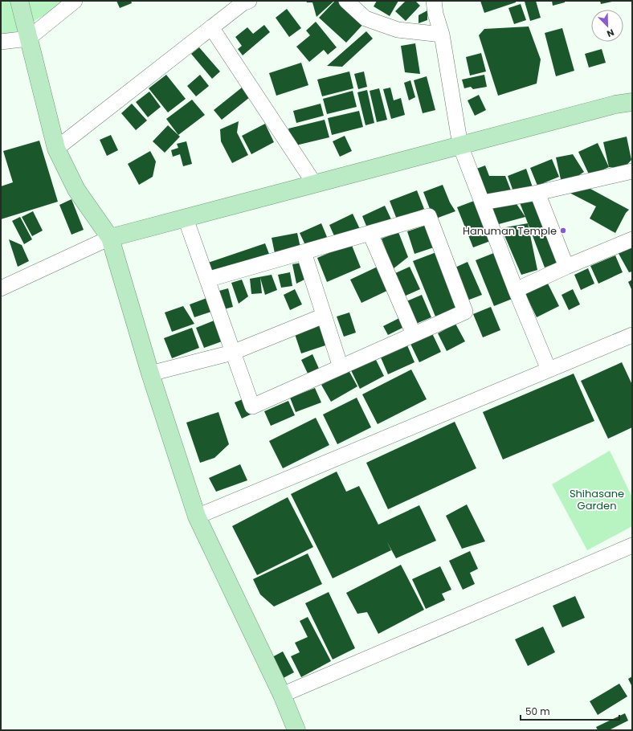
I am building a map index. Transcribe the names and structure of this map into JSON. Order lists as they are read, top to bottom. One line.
{"parks":["Shihasane Garden"],"places":["Hanuman Temple"],"scale_bar":"50 m","north":"bottom right"}
